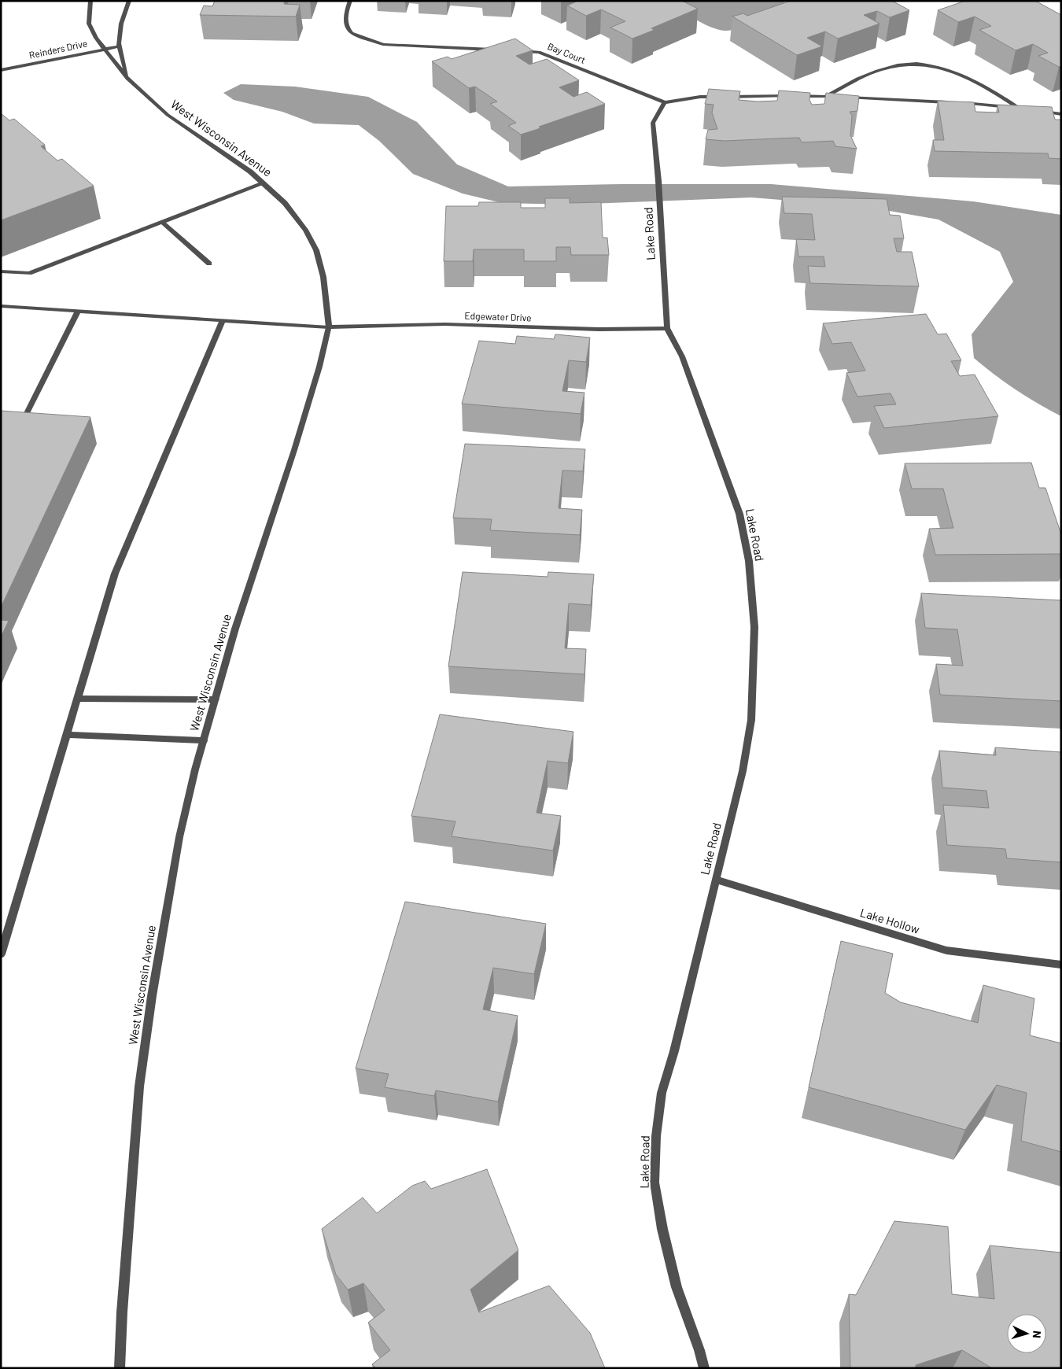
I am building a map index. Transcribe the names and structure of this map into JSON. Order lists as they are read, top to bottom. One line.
{"streets":{"street":["Reinders Drive","Bay Court","West Wisconsin Avenue","Lake Road","Edgewater Drive","Lake Hollow"]},"crossings":[["Reinders Drive","West Wisconsin Avenue"],["Bay Court","Lake Road"],["West Wisconsin Avenue","Edgewater Drive"],["Lake Road","Edgewater Drive"],["Lake Road","Lake Hollow"]],"north":"right"}
